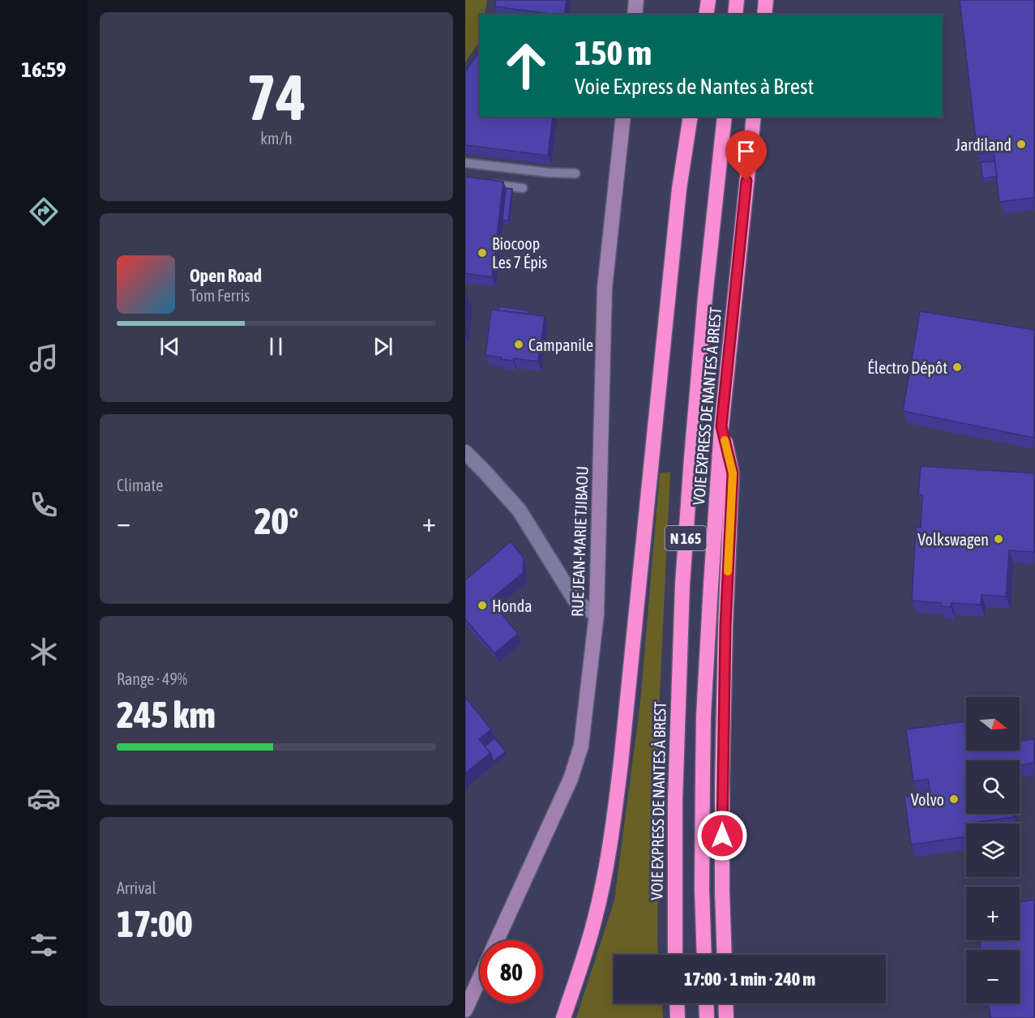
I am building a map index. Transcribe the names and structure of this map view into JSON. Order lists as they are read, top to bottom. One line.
{"streets":{"highway":["VOIE EXPRESS DE NANTES À BREST","N 165"],"street":["RUE JEAN-MARIE TJIBAOU"]},"crossings":[["VOIE EXPRESS DE NANTES À BREST","N 165"]],"places":["Jardiland","Biocoop Les 7 Épis","Campanile","Électro Dépôt","Volkswagen","Honda","Volvo"],"north":"right","page":{"tabs":"16:59","tile":[["74","km/h"],"Climate",["Range · 49%","245 km"],["Arrival","17:00"]],"turn":["150 m","Voie Express de Nantes à Brest"],"song":["Open Road","Tom Ferris"],"heat":["−","20°","+"],"map_buttons":["+","−"],"limit":"80","trip":"17:00 · 1 min · 240 m"}}
